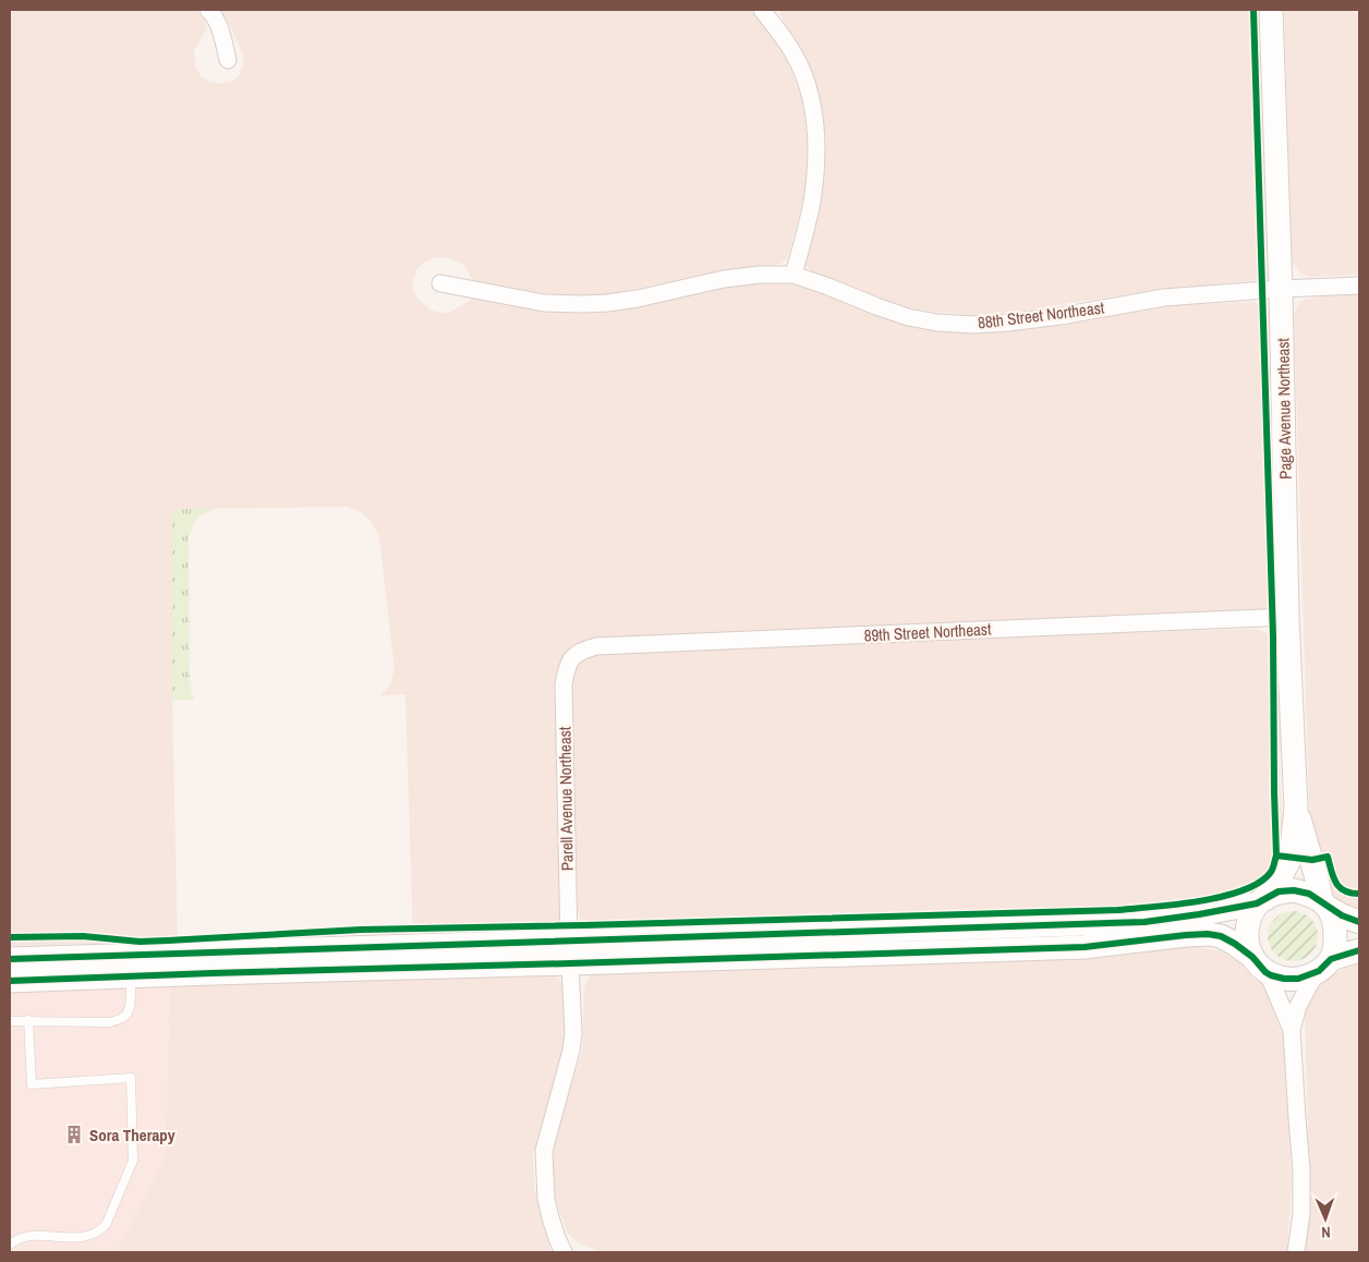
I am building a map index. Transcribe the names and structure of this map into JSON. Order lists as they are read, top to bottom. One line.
{"streets":{"main road":["Page Avenue Northeast"],"street":["88th Street Northeast","89th Street Northeast","Parell Avenue Northeast"]},"crossings":[["88th Street Northeast","Page Avenue Northeast"],["Page Avenue Northeast","89th Street Northeast"],["89th Street Northeast","Parell Avenue Northeast"]],"places":{"building":["Sora Therapy"]},"north":"bottom"}
